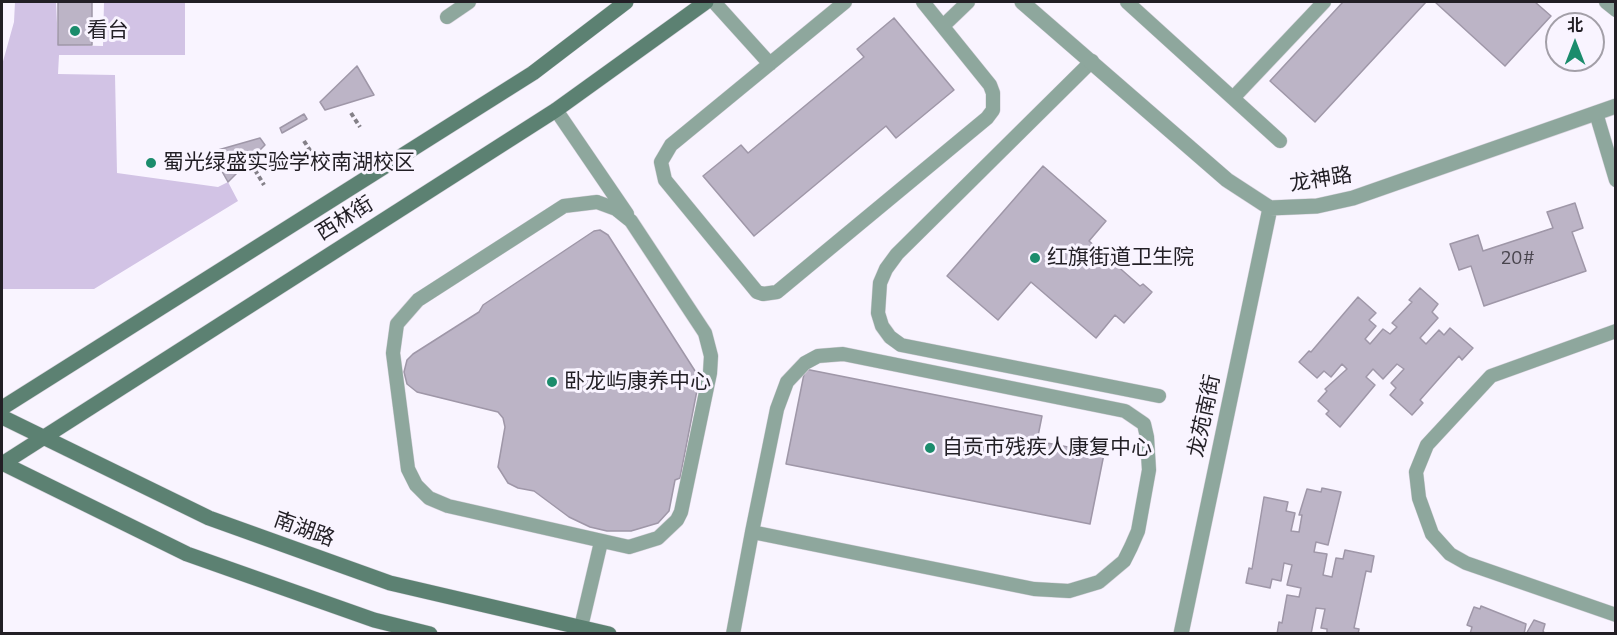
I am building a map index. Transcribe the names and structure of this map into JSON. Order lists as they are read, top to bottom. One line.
{"streets":{"main road":["西林街","南湖路"],"street":["龙神路","龙苑南街"]},"crossings":[["龙神路","龙苑南街"],["西林街","南湖路"]],"places":["看台","蜀光绿盛实验学校南湖校区","红旗街道卫生院","卧龙屿康养中心","自贡市残疾人康复中心"],"house_numbers":["20#"],"north":"top"}
